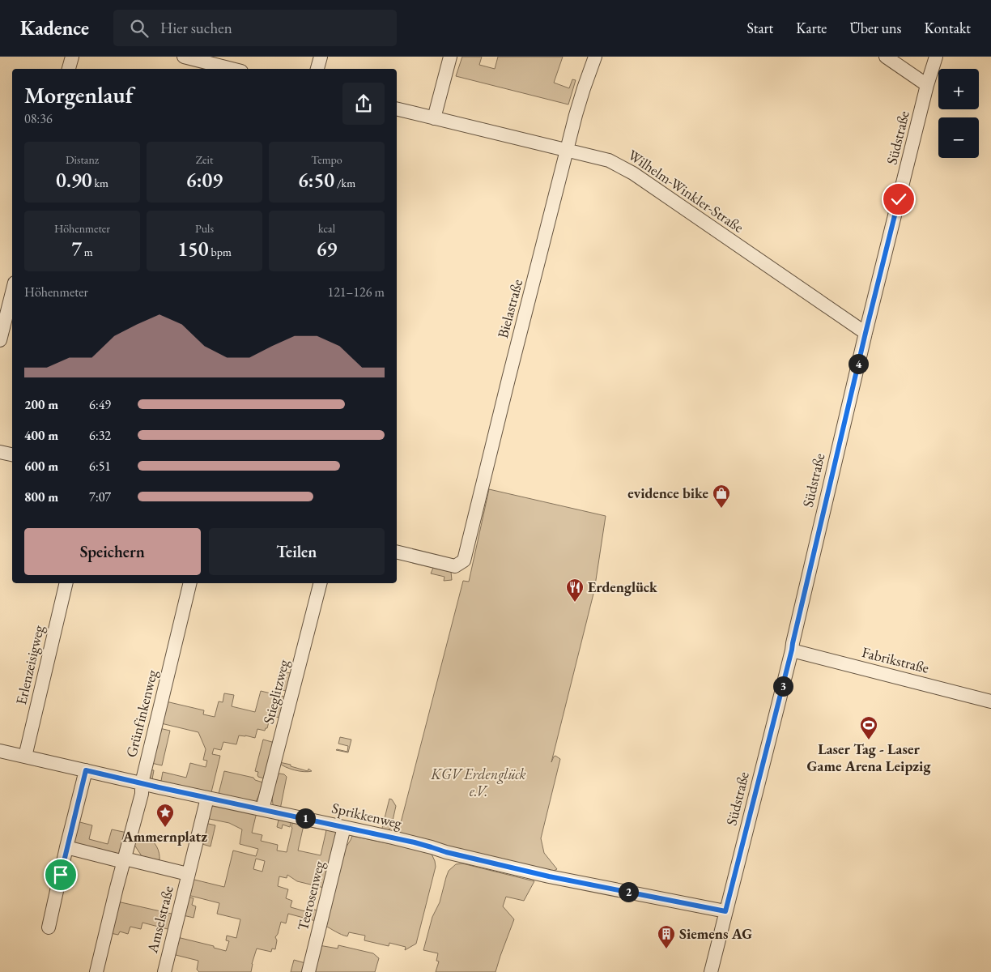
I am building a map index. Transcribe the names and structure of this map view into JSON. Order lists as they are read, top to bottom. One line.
{"streets":{"street":["Südstraße","Wilhelm-Winkler-Straße","Bielastraße","Fabrikstraße","Erlenzeisigweg","Stieglitzweg","Grünfinkenweg","Sprikkenweg","Teerosenweg","Amselstraße"]},"crossings":[["Südstraße","Wilhelm-Winkler-Straße"],["Südstraße","Fabrikstraße"],["Südstraße","Sprikkenweg"],["Wilhelm-Winkler-Straße","Bielastraße"],["Erlenzeisigweg","Sprikkenweg"],["Stieglitzweg","Sprikkenweg"],["Grünfinkenweg","Sprikkenweg"],["Sprikkenweg","Teerosenweg"]],"parks":["KGV Erdenglück e.V."],"places":{"shop":["evidence bike"],"restaurant":["Erdenglück"],"sports":["Laser Tag - Laser Game Arena Leipzig"],"place":["Ammernplatz"],"building":["Siemens AG"]},"page":{"header":"Kadence","search":"Hier suchen","nav":["Start","Karte","Über uns","Kontakt"],"map_buttons":["+","−"],"heading":["Morgenlauf","08:36"],"stats":[["Distanz","0.90 km"],["Zeit","6:09"],["Tempo","6:50 /km"],["Höhenmeter","7 m"],["Puls","150 bpm"],["kcal","69"]],"chart":["Höhenmeter","121–126 m"],"pins":["4","3","1","2"],"list":[{"name":"200 m","note":"6:49"},{"name":"400 m","note":"6:32"},{"name":"600 m","note":"6:51"},{"name":"800 m","note":"7:07"}],"buttons":["Speichern","Teilen"]}}
